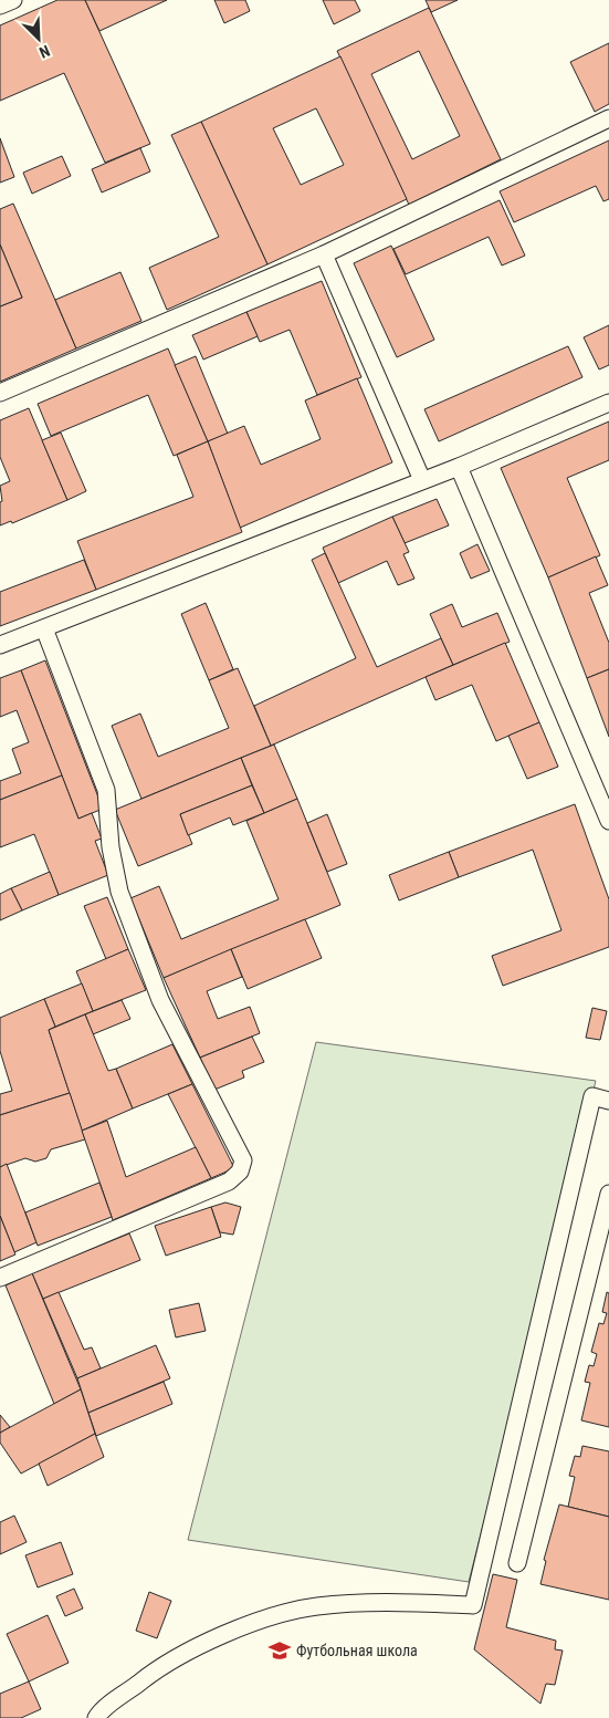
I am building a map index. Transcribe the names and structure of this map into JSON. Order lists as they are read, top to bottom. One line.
{"places":{"school or university":["Футбольная школа"]},"north":"bottom right"}
